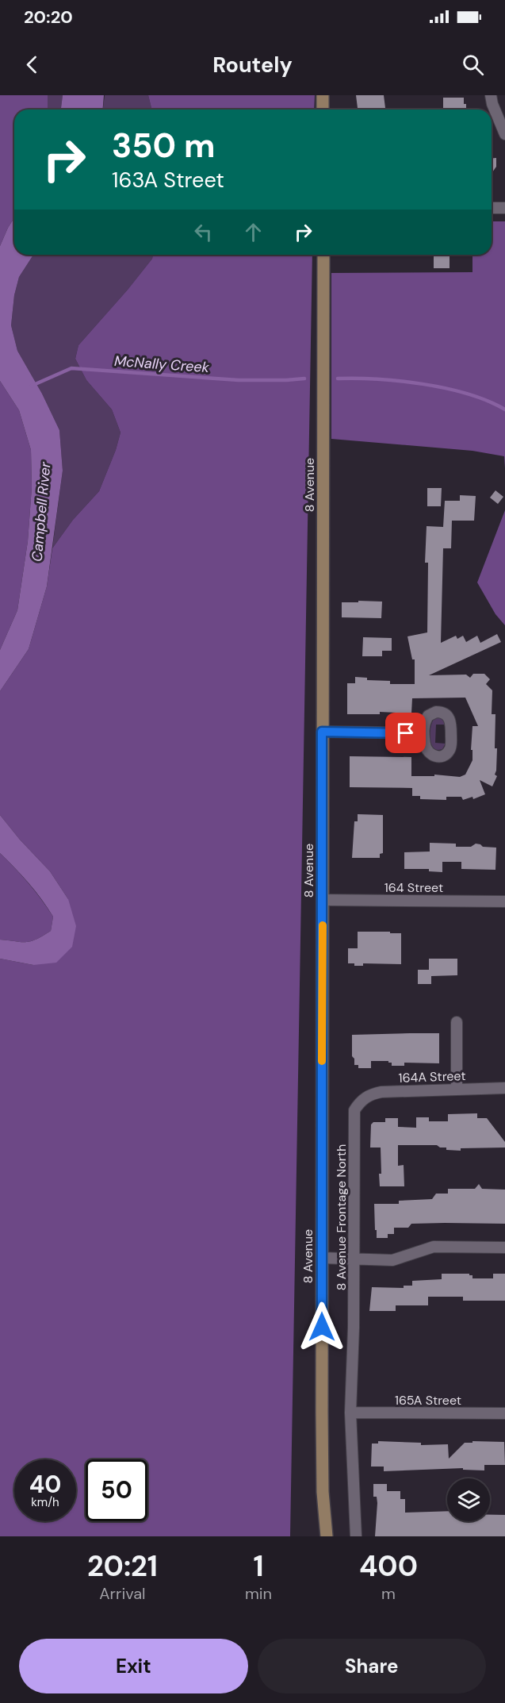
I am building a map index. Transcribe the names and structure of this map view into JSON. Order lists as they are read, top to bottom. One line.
{"streets":{"main road":["8 Avenue"],"street":["164 Street","164A Street","8 Avenue Frontage North","165A Street"]},"crossings":[["8 Avenue","164 Street"],["164A Street","8 Avenue Frontage North"],["8 Avenue Frontage North","165A Street"]],"water":["McNally Creek","Campbell River"],"page":{"status":"20:20","header":"Routely","turn":["350 m","163A Street"],"speed":"40 km/h","limit":"50","eta":["20:21","Arrival","1","min","400","m"],"buttons":["Exit","Share"]}}
